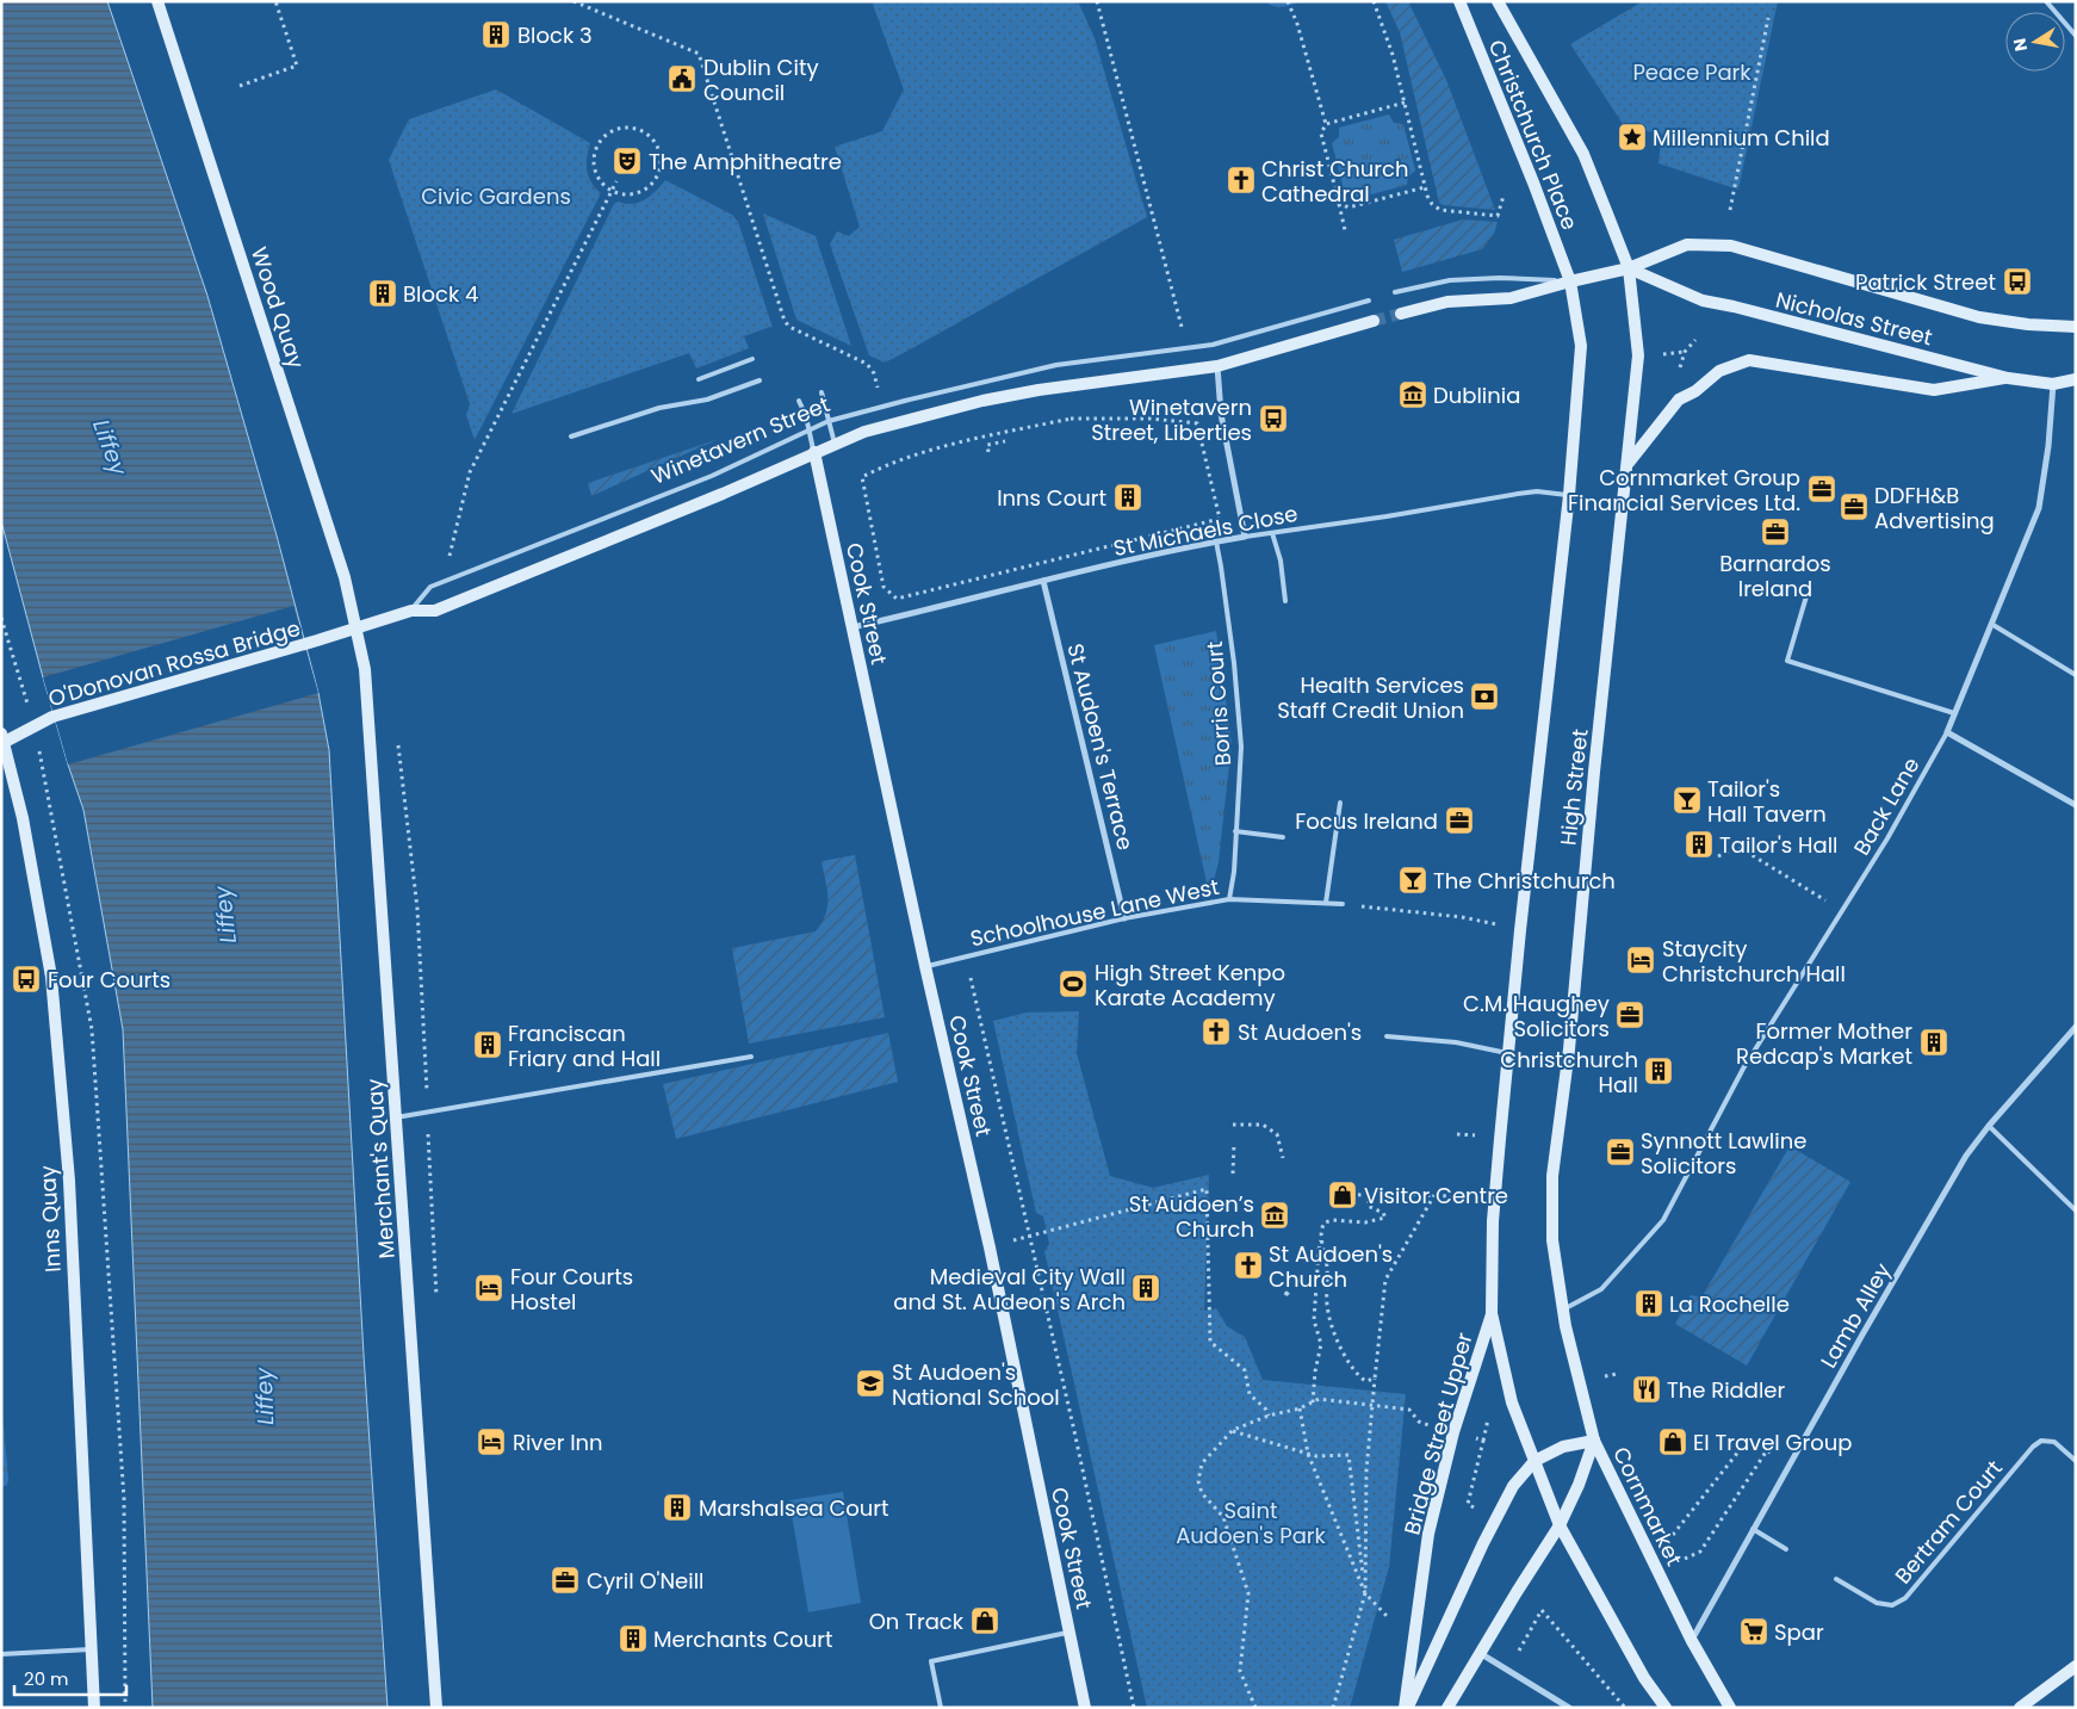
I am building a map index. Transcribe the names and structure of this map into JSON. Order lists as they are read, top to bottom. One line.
{"streets":{"main road":["Christchurch Place","Wood Quay","Nicholas Street","Winetavern Street","Cook Street","O'Donovan Rossa Bridge","High Street","Merchant's Quay","Inns Quay","Bridge Street Upper","Cornmarket"],"street":["St Michaels Close","St Audoen's Terrace","Back Lane","Lamb Alley"],"lane":["Borris Court","Schoolhouse Lane West","Bertram Court"]},"crossings":[["Christchurch Place","Nicholas Street"],["Christchurch Place","High Street"],["Wood Quay","Winetavern Street"],["Wood Quay","O'Donovan Rossa Bridge"],["Wood Quay","Merchant's Quay"],["Nicholas Street","High Street"],["Nicholas Street","Back Lane"],["Winetavern Street","Cook Street"],["Winetavern Street","O'Donovan Rossa Bridge"],["Winetavern Street","Merchant's Quay"],["St Michaels Close","Cook Street"],["St Michaels Close","Borris Court"],["St Michaels Close","St Audoen's Terrace"],["St Michaels Close","High Street"],["Cook Street","Schoolhouse Lane West"],["O'Donovan Rossa Bridge","Merchant's Quay"],["O'Donovan Rossa Bridge","Inns Quay"],["Borris Court","Schoolhouse Lane West"],["St Audoen's Terrace","Schoolhouse Lane West"],["High Street","Back Lane"],["High Street","Bridge Street Upper"],["High Street","Cornmarket"],["Back Lane","Cornmarket"],["Lamb Alley","Cornmarket"]],"water":["Liffey"],"parks":["Peace Park","Civic Gardens","Saint Audoen's Park"],"places":{"building":["Block 3","Block 4","Inns Court","Tailor's Hall","Former Mother Redcap's Market","Franciscan Friary and Hall","Christchurch Hall","Medieval City Wall and St. Audeon's Arch","La Rochelle","Marshalsea Court","Merchants Court"],"public building":["Dublin City Council"],"place":["Millennium Child"],"theatre":["The Amphitheatre"],"church":["Christ Church Cathedral","St Audoen's","St Audoen's Church"],"bus stop":["Patrick Street","Winetavern Street, Liberties","Four Courts"],"museum":["Dublinia","St Audoen’s Church"],"office":["Cornmarket Group Financial Services Ltd.","DDFH&B Advertising","Barnardos Ireland","Focus Ireland","C.M. Haughey Solicitors","Synnott Lawline Solicitors","Cyril O'Neill"],"bank":["Health Services Staff Credit Union"],"bar":["Tailor's Hall Tavern","The Christchurch"],"hotel":["Staycity Christchurch Hall","Four Courts Hostel","River Inn"],"sports":["High Street Kenpo Karate Academy"],"shop":["Visitor Centre","EI Travel Group","On Track"],"school or university":["St Audoen's National School"],"restaurant":["The Riddler"],"supermarket":["Spar"]},"scale_bar":"20 m","north":"left"}
